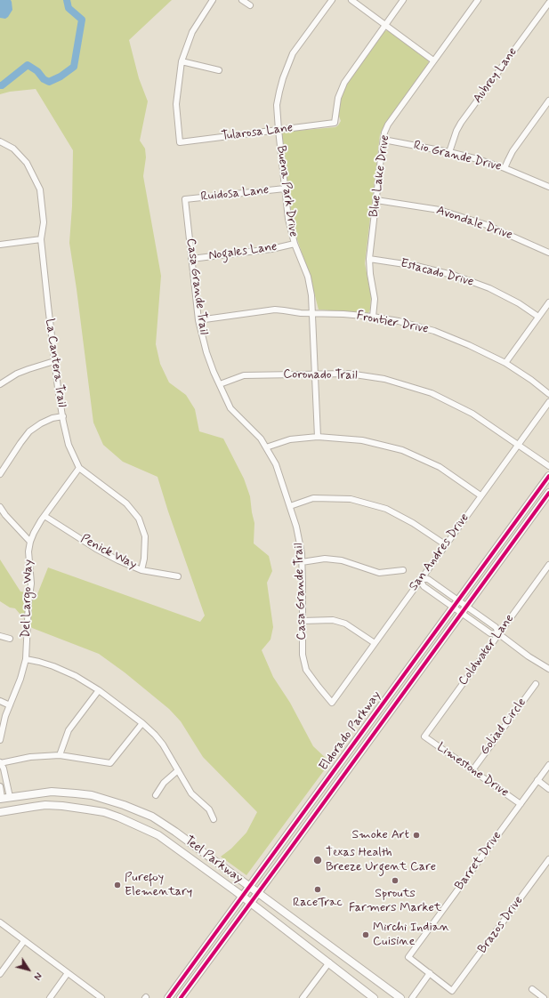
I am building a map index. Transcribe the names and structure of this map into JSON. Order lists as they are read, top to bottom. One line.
{"streets":{"main road":["Eldorado Parkway","Teel Parkway"],"street":["Aubrey Lane","Tularosa Lane","Rio Grande Drive","Blue Lake Drive","Buena Park Drive","Ruidosa Lane","Avondale Drive","Nogales Lane","Estacado Drive","Casa Grande Trail","Frontier Drive","La Cantera Trail","Coronado Trail","Penick Way","San Andres Drive","Del Largo Way","Coldwater Lane","Goliad Circle","Limestone Drive","Barret Drive","Brazos Drive"]},"crossings":[["Aubrey Lane","Rio Grande Drive"],["Tularosa Lane","Buena Park Drive"],["Rio Grande Drive","Blue Lake Drive"],["Blue Lake Drive","Avondale Drive"],["Blue Lake Drive","Estacado Drive"],["Blue Lake Drive","Frontier Drive"],["Buena Park Drive","Ruidosa Lane"],["Buena Park Drive","Nogales Lane"],["Buena Park Drive","Frontier Drive"],["Buena Park Drive","Coronado Trail"],["Ruidosa Lane","Casa Grande Trail"],["Nogales Lane","Casa Grande Trail"],["Casa Grande Trail","Frontier Drive"],["Casa Grande Trail","Coronado Trail"],["Casa Grande Trail","San Andres Drive"],["La Cantera Trail","Penick Way"],["La Cantera Trail","Del Largo Way"],["Coronado Trail","San Andres Drive"],["Penick Way","Del Largo Way"],["Coldwater Lane","Limestone Drive"],["Goliad Circle","Limestone Drive"],["Eldorado Parkway","Teel Parkway"],["Limestone Drive","Barret Drive"],["Barret Drive","Brazos Drive"]],"places":["Smoke Art","Texas Health Breeze Urgent Care","Sprouts Farmers Market","Purefoy Elementary","RaceTrac","Mirchi Indian Cuisine"],"north":"bottom right"}
